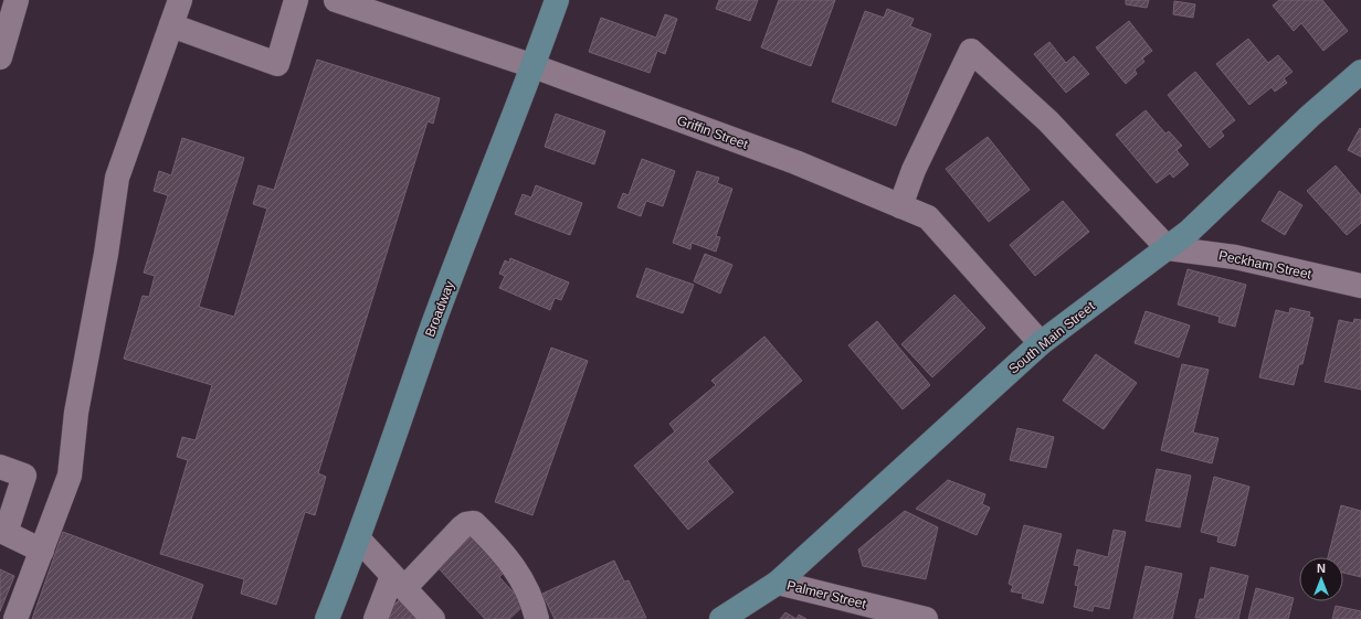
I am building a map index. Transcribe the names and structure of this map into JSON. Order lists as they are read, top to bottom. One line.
{"streets":{"main road":["Broadway","South Main Street"],"street":["Griffin Street","Peckham Street","Palmer Street"]},"crossings":[["Griffin Street","Broadway"],["Griffin Street","South Main Street"],["Peckham Street","South Main Street"],["South Main Street","Palmer Street"]],"north":"top"}
